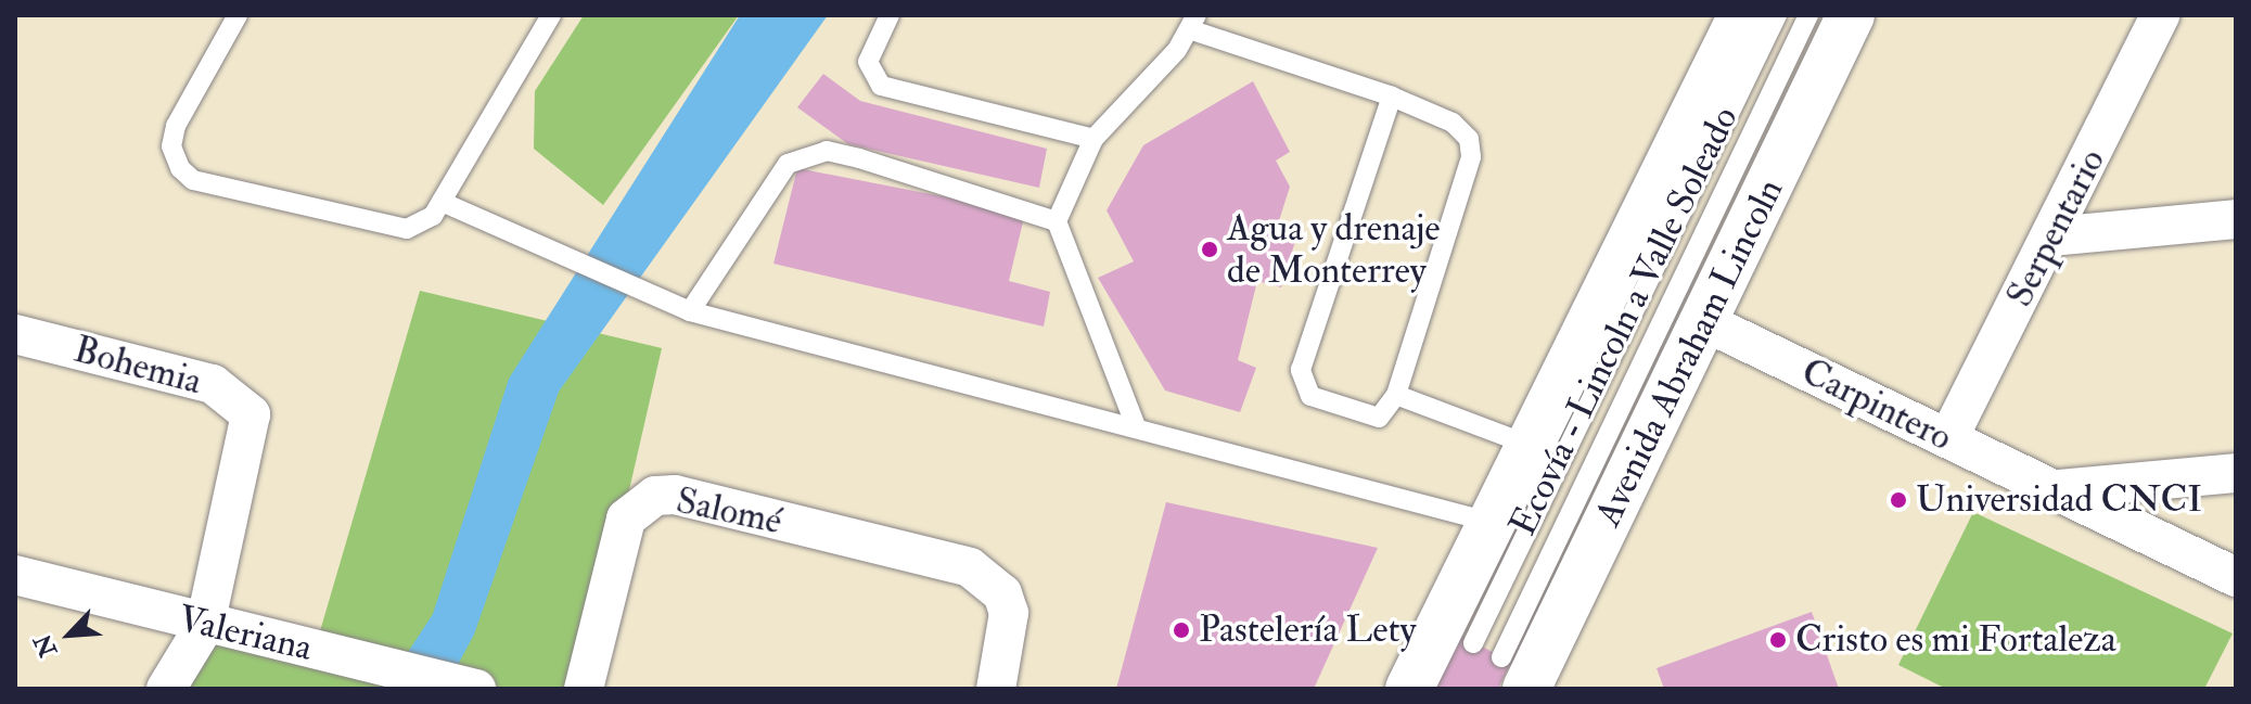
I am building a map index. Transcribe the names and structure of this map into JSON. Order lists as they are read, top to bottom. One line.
{"streets":{"main road":["Avenida Abraham Lincoln"],"street":["Serpentario","Bohemia","Carpintero","Salomé","Valeriana"],"lane":["Ecovía - Lincoln a Valle Soleado"]},"crossings":[["Serpentario","Carpintero"],["Ecovía - Lincoln a Valle Soleado","Avenida Abraham Lincoln"],["Avenida Abraham Lincoln","Carpintero"],["Bohemia","Valeriana"]],"places":["Agua y drenaje de Monterrey","Universidad CNCI","Pastelería Lety","Cristo es mi Fortaleza"],"north":"bottom left"}
